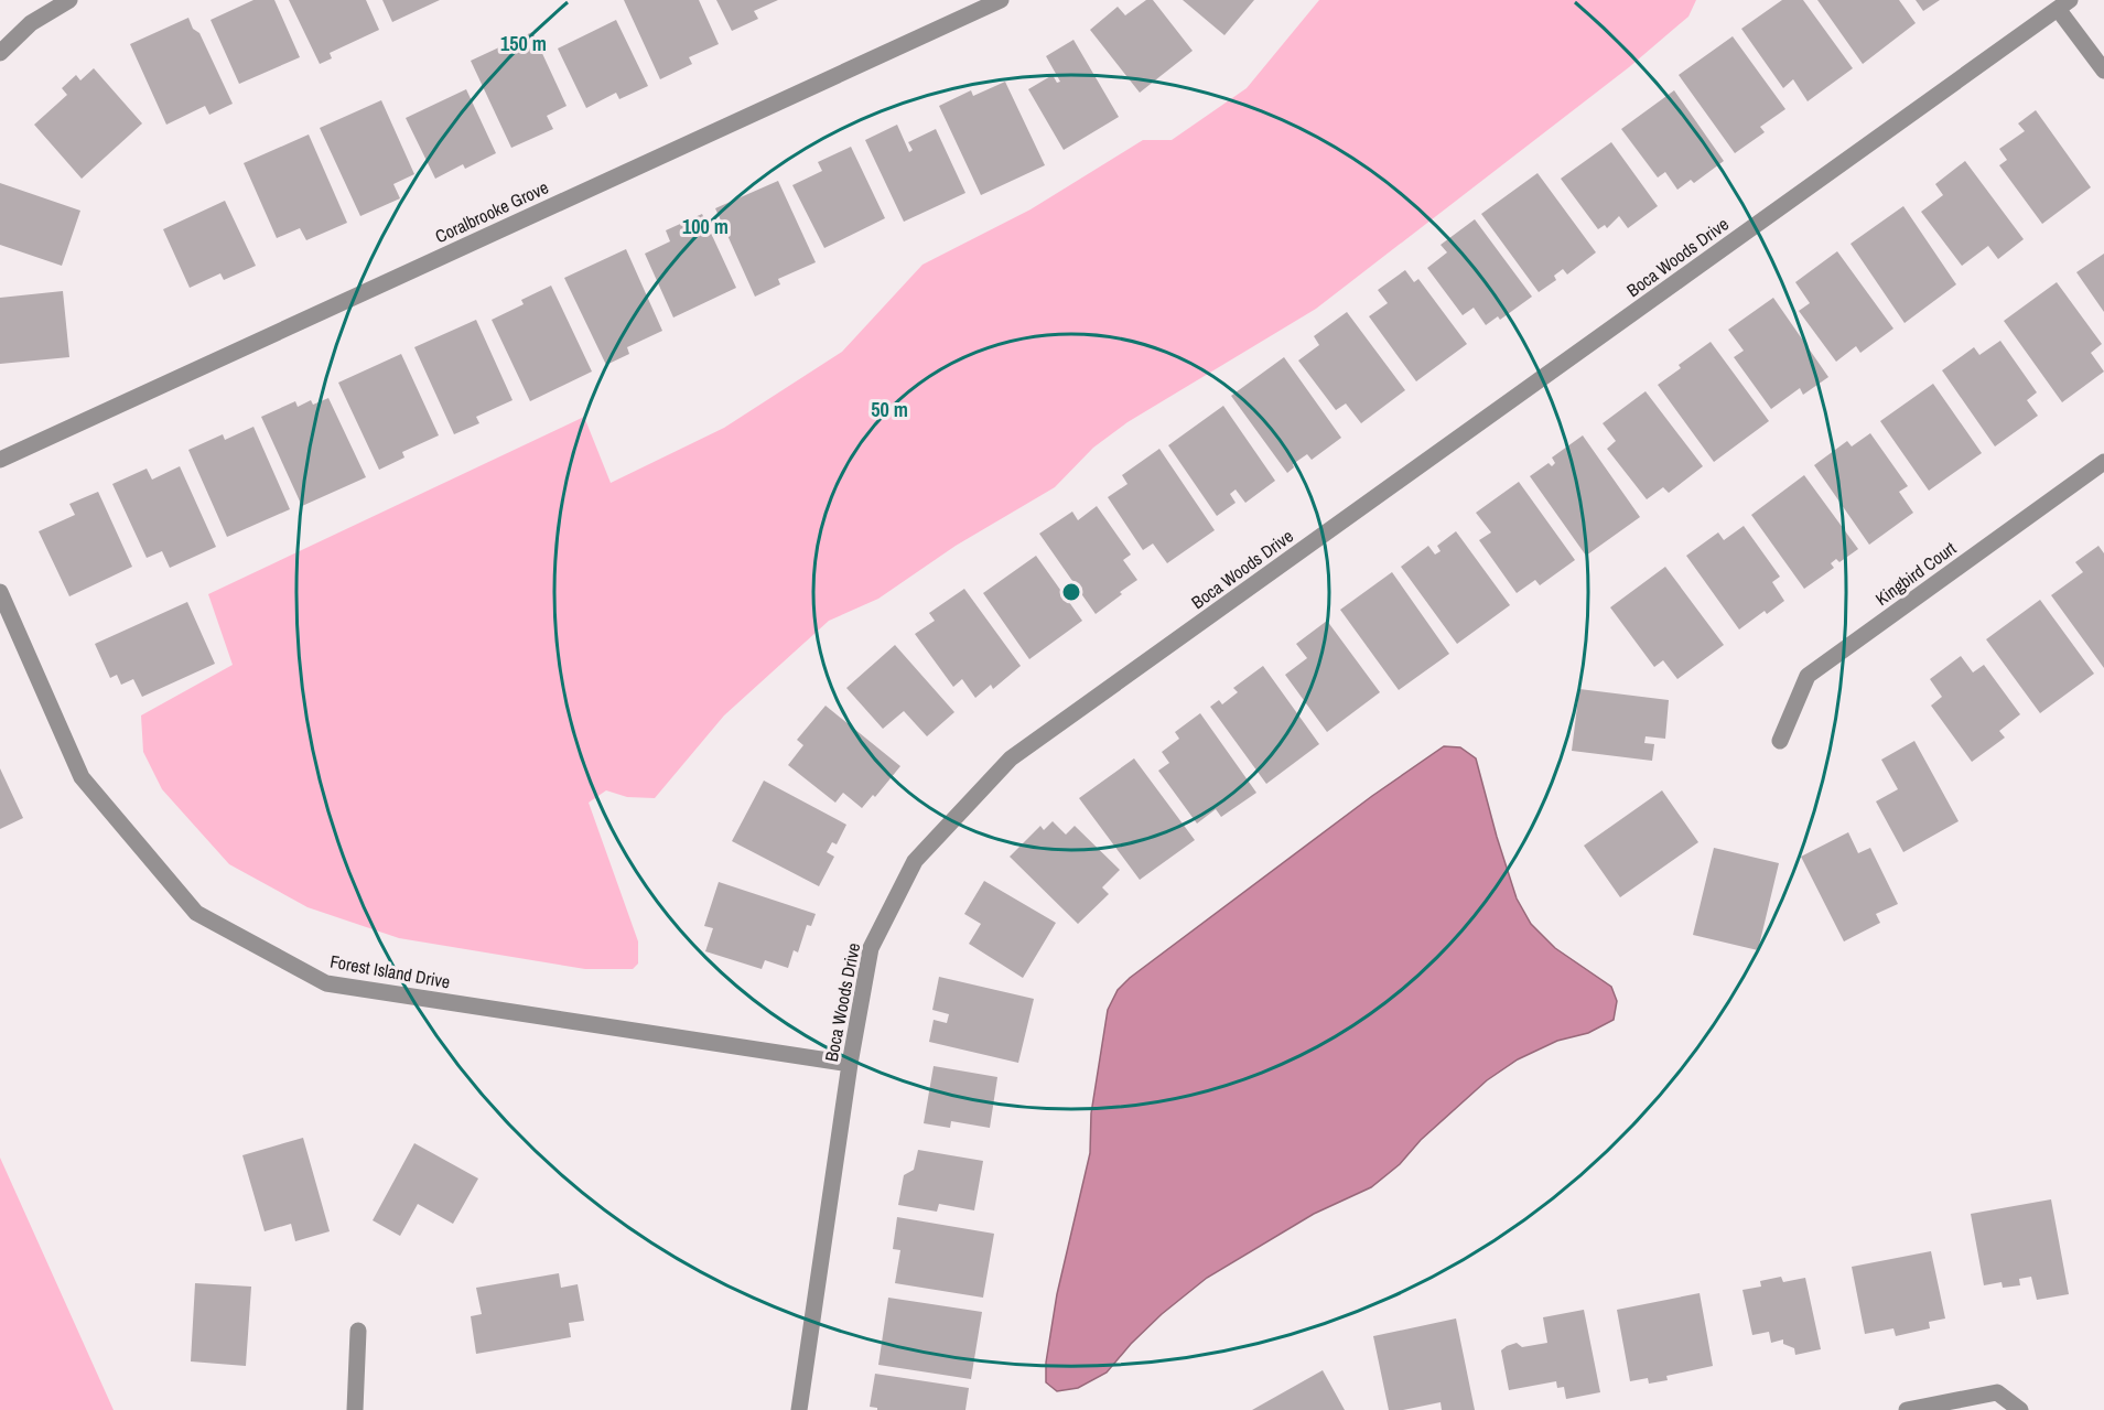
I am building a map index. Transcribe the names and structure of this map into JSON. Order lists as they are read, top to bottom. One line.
{"streets":{"street":["Coralbrooke Grove","Boca Woods Drive","Kingbird Court","Forest Island Drive"]},"crossings":[["Boca Woods Drive","Forest Island Drive"]],"rings":["150 m","100 m","50 m"]}
